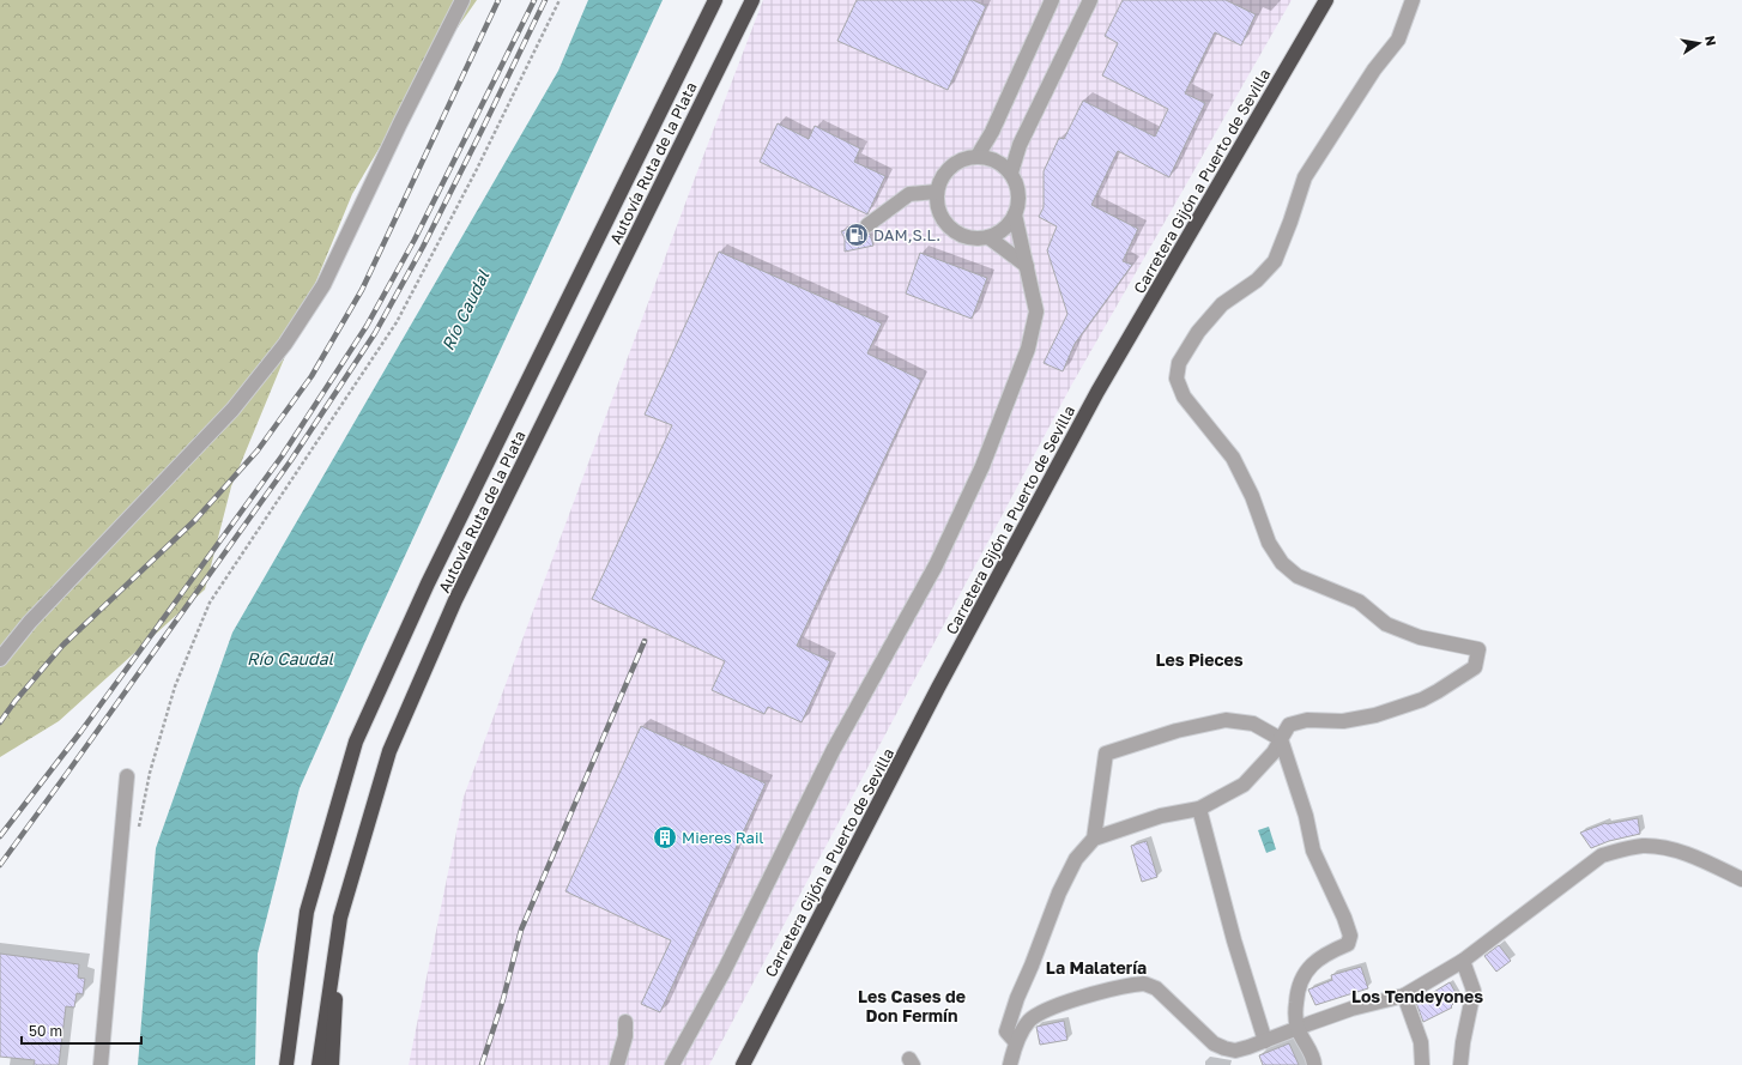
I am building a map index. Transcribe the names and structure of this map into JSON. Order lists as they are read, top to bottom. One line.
{"streets":{"highway":["Autovía Ruta de la Plata","Carretera Gijón a Puerto de Sevilla"]},"districts":["Les Pieces","La Malatería","Les Cases de Don Fermín","Los Tendeyones"],"water":["Río Caudal"],"places":{"fuel station":["DAM,S.L."],"building":["Mieres Rail"]},"scale_bar":"50 m","north":"right"}
